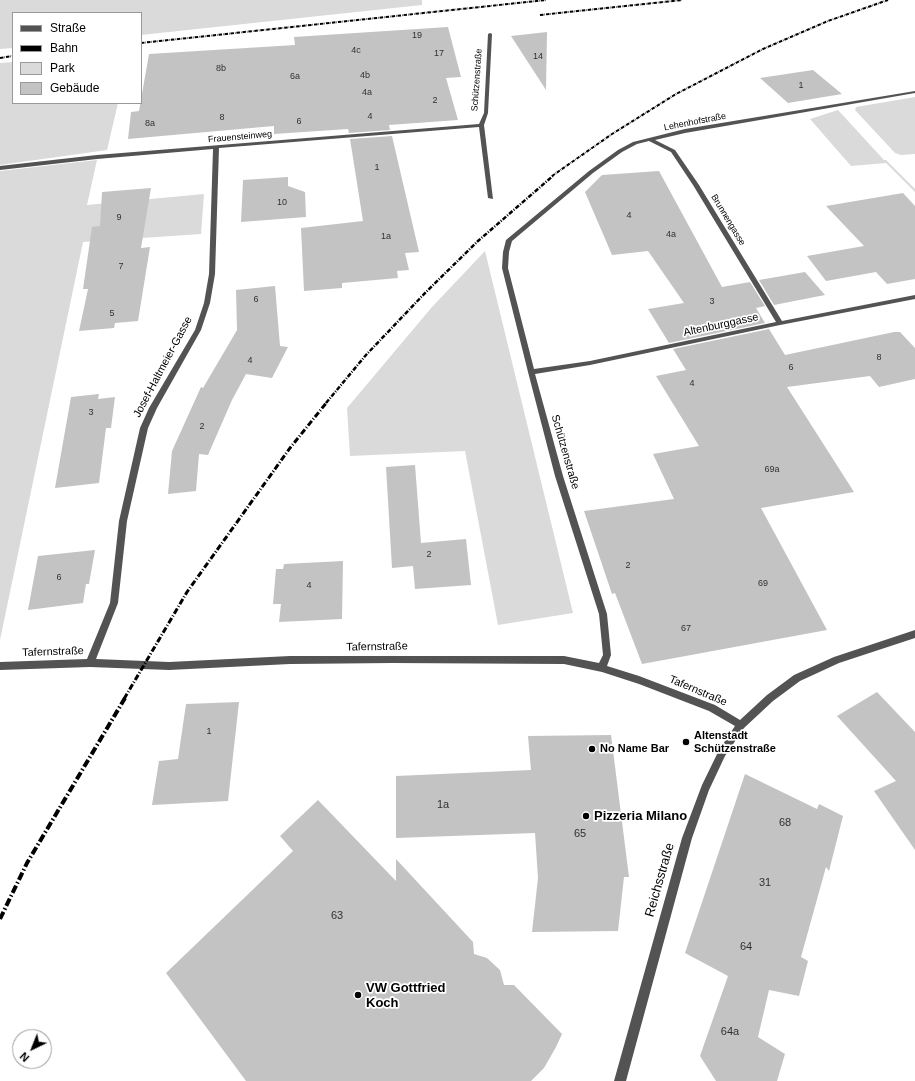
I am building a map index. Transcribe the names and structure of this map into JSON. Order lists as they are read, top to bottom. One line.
{"streets":{"street":["Schützenstraße","Lehenhofstraße","Frauensteinweg","Brunnengasse","Altenburggasse","Josef-Haltmeier-Gasse","Tafernstraße","Reichsstraße"]},"crossings":[["Schützenstraße","Lehenhofstraße"],["Schützenstraße","Frauensteinweg"],["Schützenstraße","Altenburggasse"],["Schützenstraße","Tafernstraße"],["Lehenhofstraße","Brunnengasse"],["Frauensteinweg","Josef-Haltmeier-Gasse"],["Brunnengasse","Altenburggasse"],["Josef-Haltmeier-Gasse","Tafernstraße"],["Tafernstraße","Reichsstraße"]],"places":["Altenstadt Schützenstraße","No Name Bar","Pizzeria Milano","VW Gottfried Koch"],"house_numbers":["19","4c","17","14","8b","4b","6a","1","4a","2","4","8","6","8a","1","10","4","9","4a","1a","7","6","3","5","8","4","6","4","3","2","69a","2","2","6","69","4","67","1","1a","68","65","31","63","64","64a"],"legend":["Straße","Bahn","Park","Gebäude"],"north":"bottom left"}
